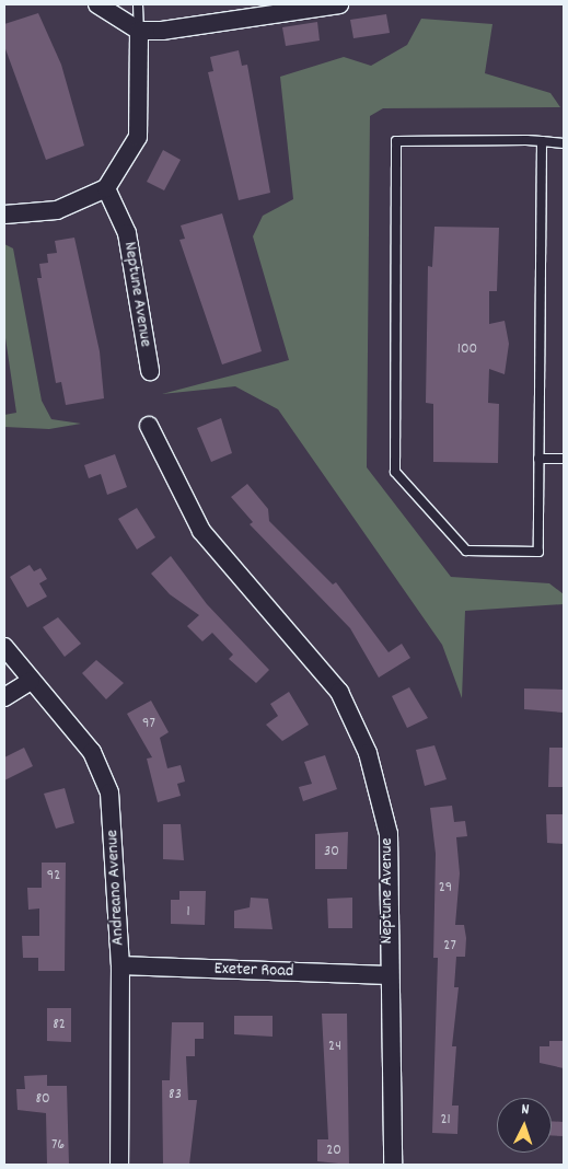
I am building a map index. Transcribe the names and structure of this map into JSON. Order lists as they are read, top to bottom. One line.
{"streets":{"street":["Neptune Avenue","Andreano Avenue","Exeter Road"]},"crossings":[["Neptune Avenue","Exeter Road"],["Andreano Avenue","Exeter Road"]],"house_numbers":["100","97","30","92","29","1","27","82","24","83","80","21","76","20"],"north":"top"}
